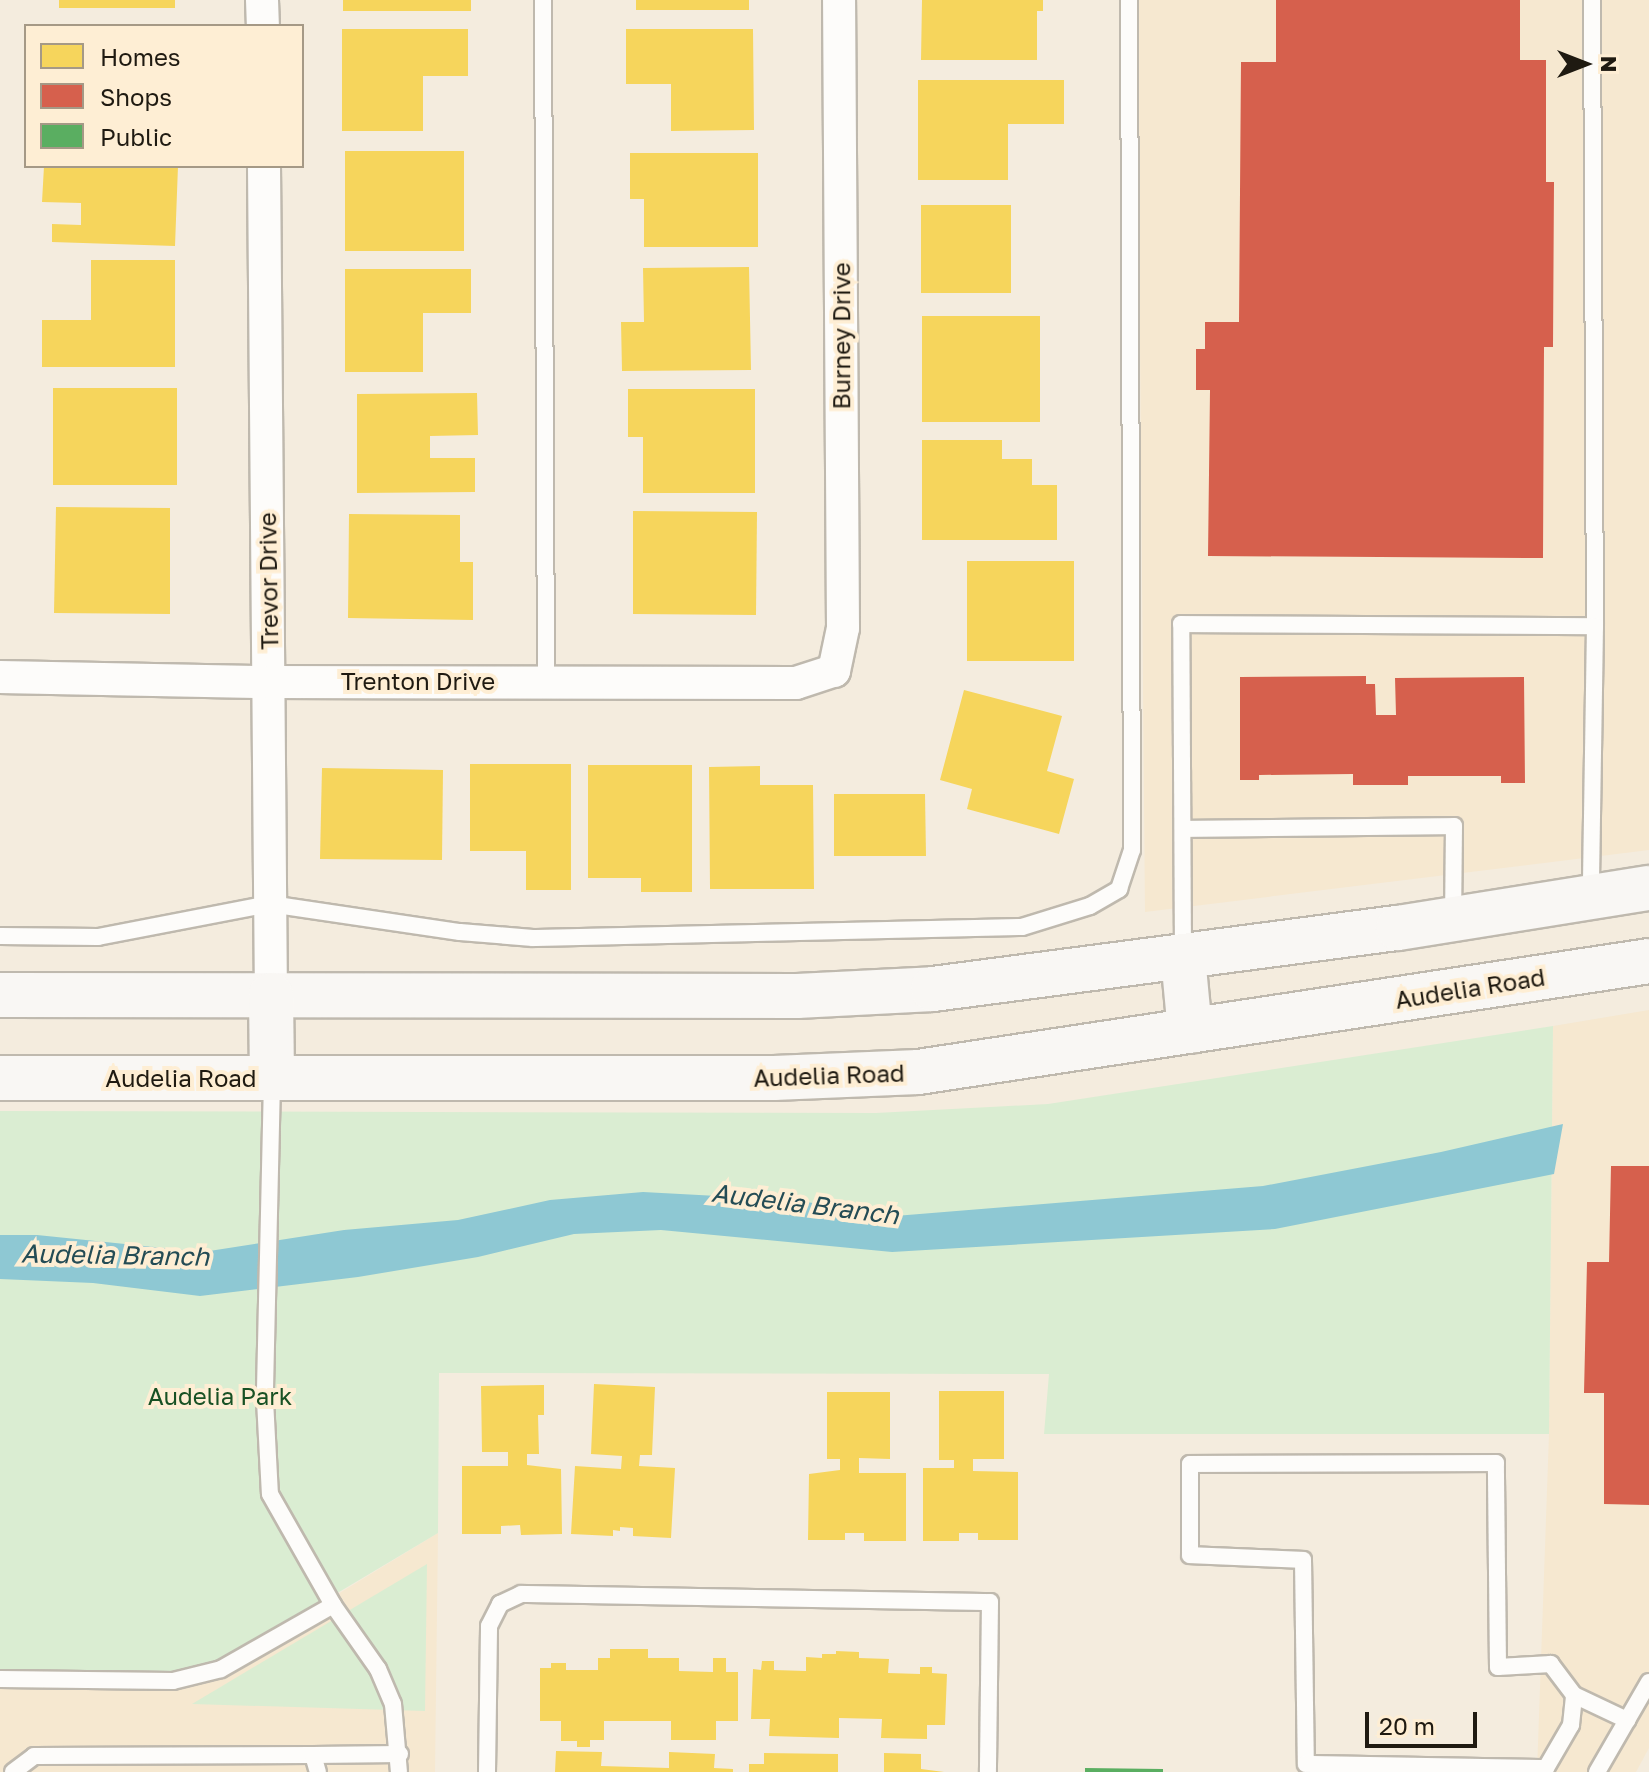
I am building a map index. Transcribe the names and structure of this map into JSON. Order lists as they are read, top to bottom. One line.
{"streets":{"main road":["Audelia Road"],"street":["Burney Drive","Trevor Drive","Trenton Drive"]},"crossings":[["Burney Drive","Trenton Drive"],["Trevor Drive","Trenton Drive"]],"water":["Audelia Branch"],"parks":["Audelia Park"],"legend":["Homes","Shops","Public"],"scale_bar":"20 m","north":"right"}
